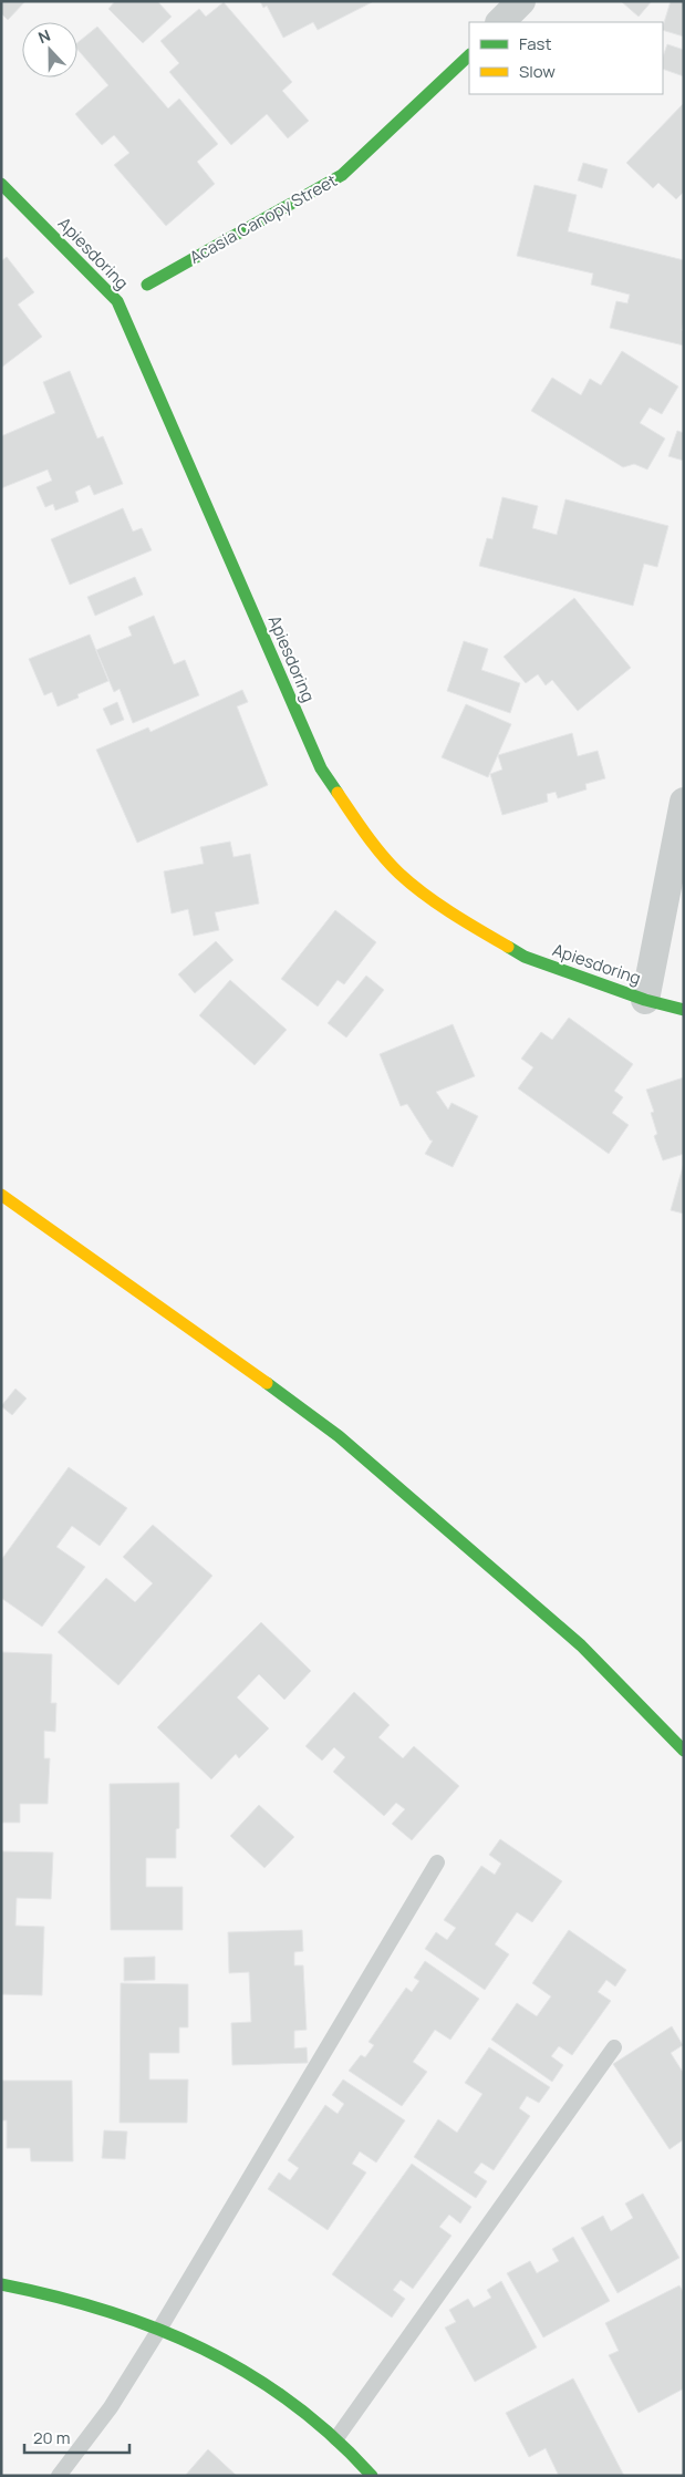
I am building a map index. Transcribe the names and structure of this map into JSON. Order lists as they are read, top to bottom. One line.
{"streets":{"street":["Acasia Canopy Street","Apiesdoring"]},"legend":["Fast","Slow"],"scale_bar":"20 m","north":"top"}
